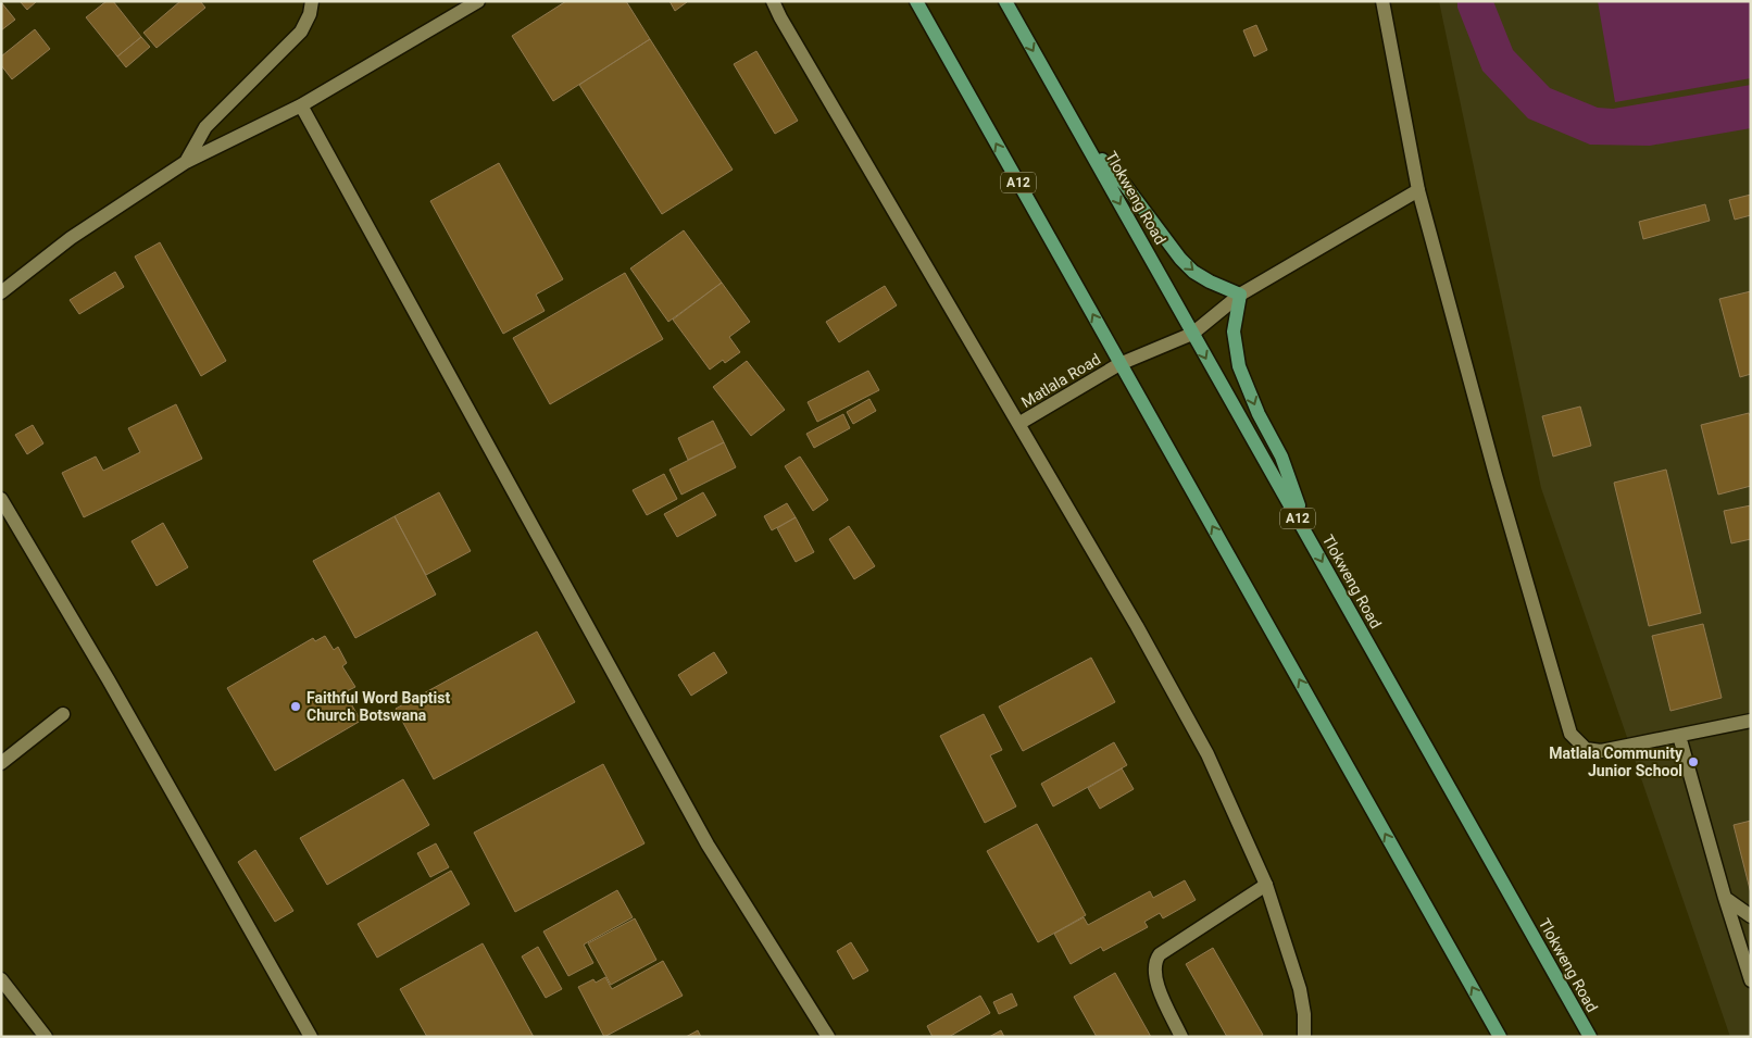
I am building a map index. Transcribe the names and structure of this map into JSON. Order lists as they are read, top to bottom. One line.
{"streets":{"main road":["A12","Tlokweng Road"],"street":["Matlala Road"]},"crossings":[["A12","Matlala Road"],["Tlokweng Road","Matlala Road"]],"places":["Faithful Word Baptist Church Botswana","Matlala Community Junior School"]}
